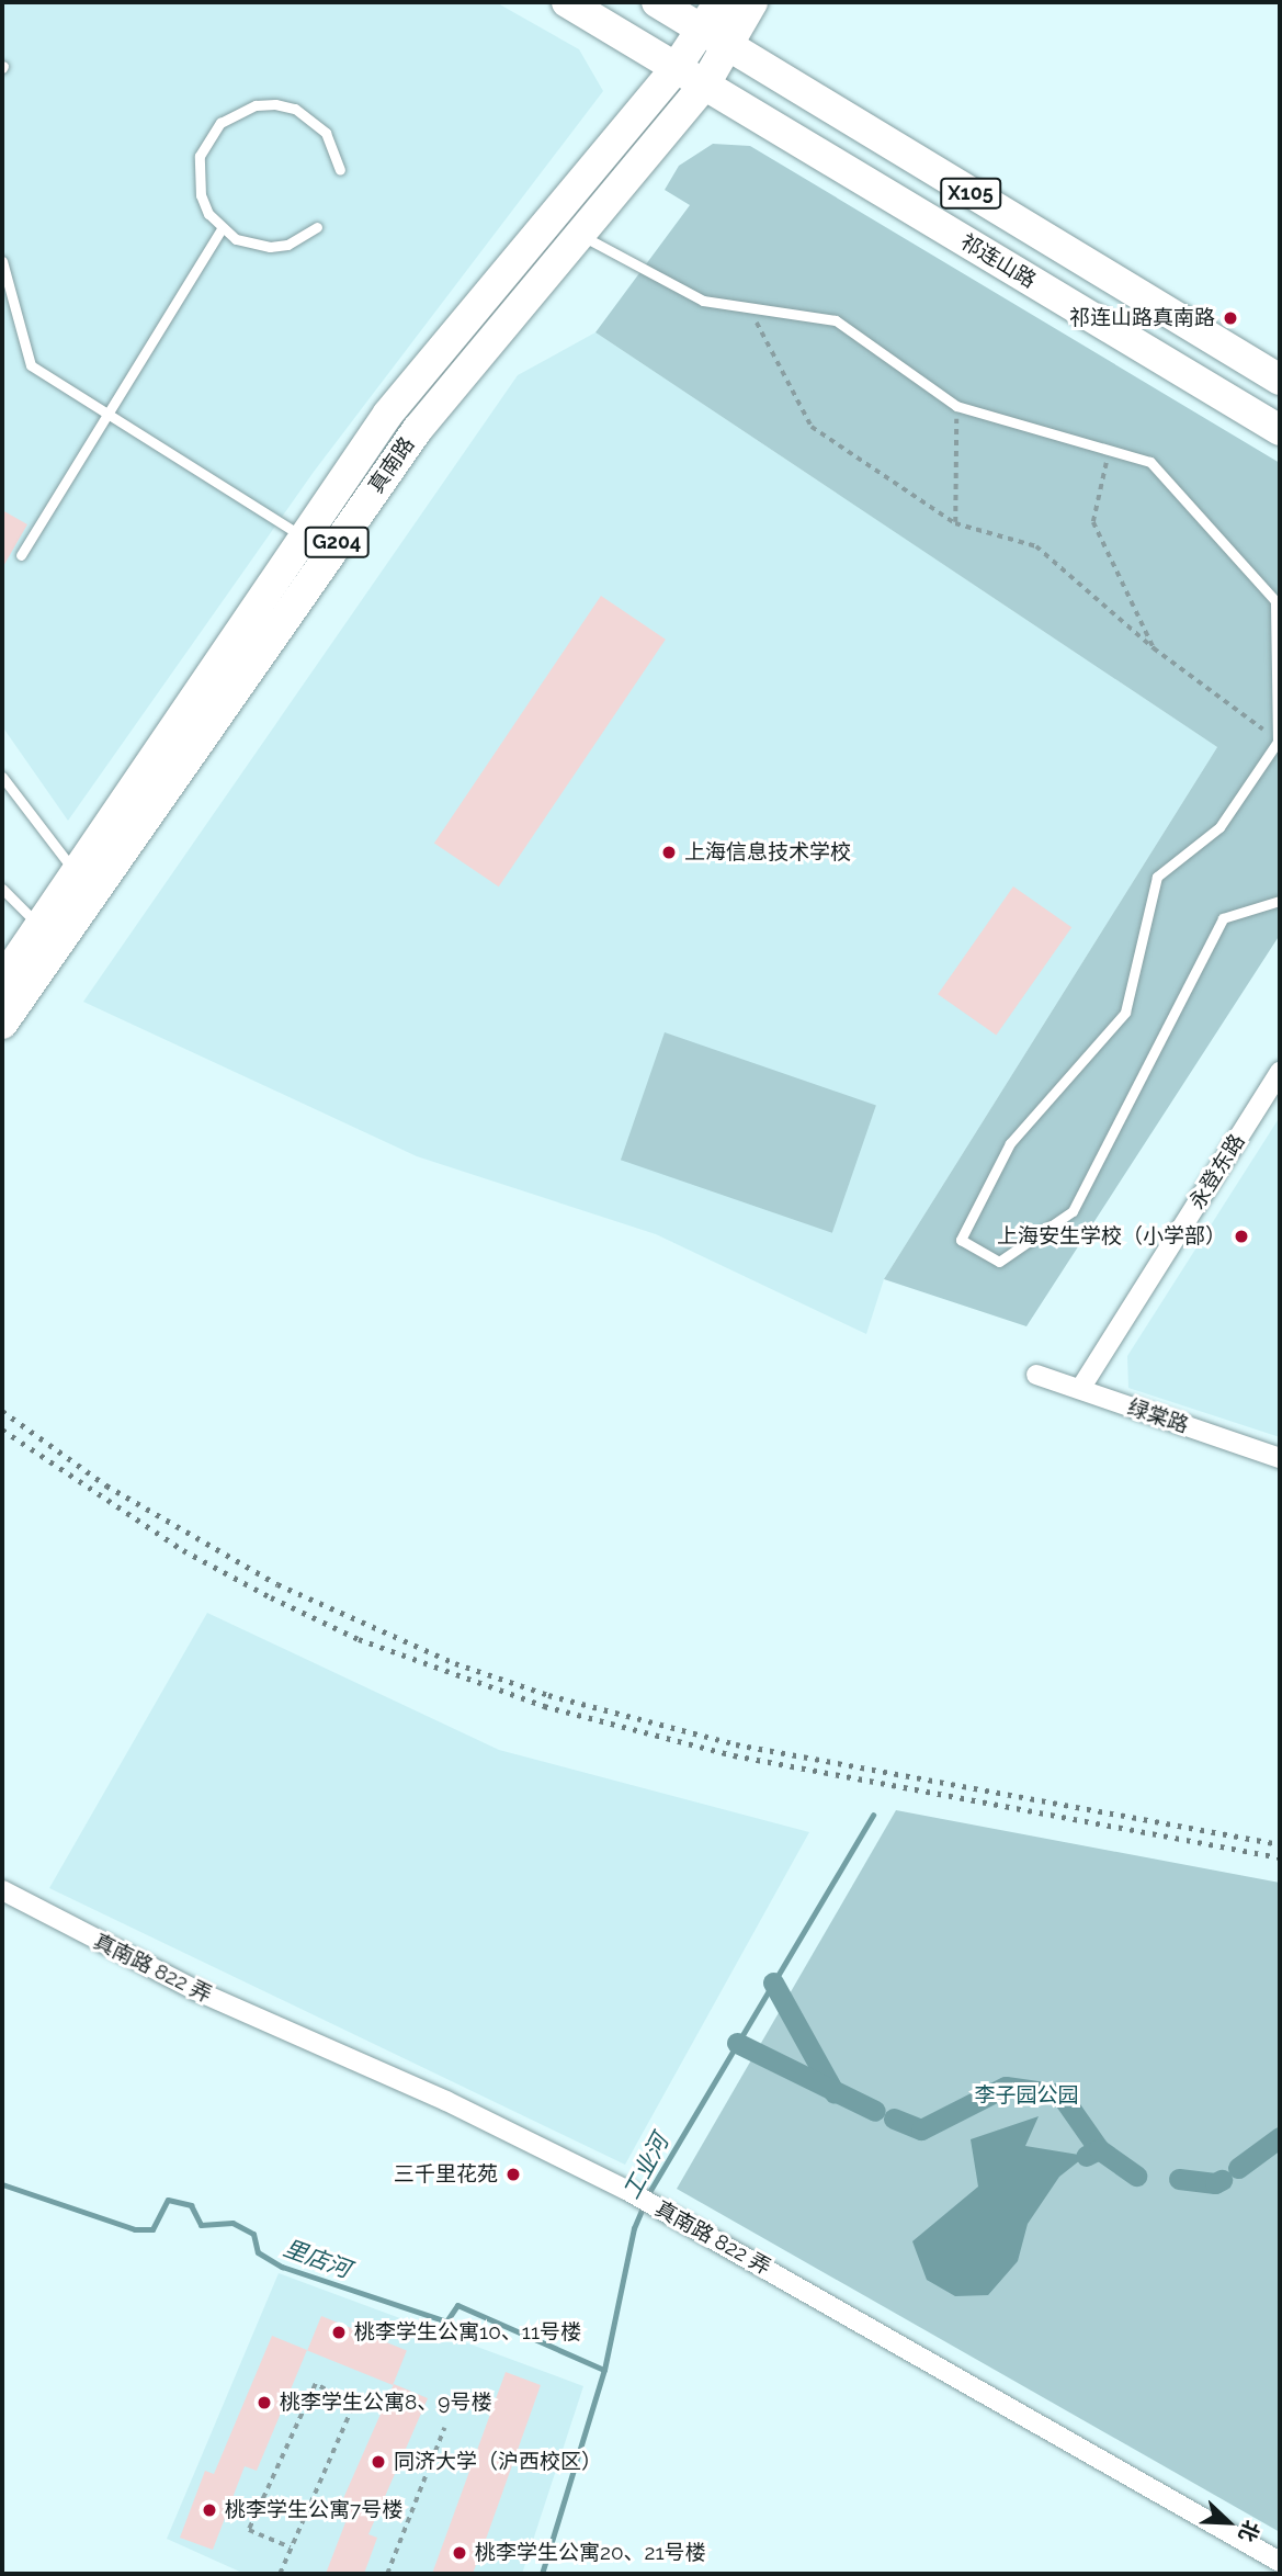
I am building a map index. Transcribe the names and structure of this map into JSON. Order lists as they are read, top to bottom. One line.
{"streets":{"main road":["X105","祁连山路","真南路","G204"],"street":["永登东路","绿棠路","真南路 822 弄"]},"crossings":[["X105","真南路"],["祁连山路","真南路"],["永登东路","绿棠路"]],"water":["工业河","里店河"],"parks":["李子园公园"],"places":["祁连山路真南路","上海信息技术学校","上海安生学校（小学部）","三千里花苑","桃李学生公寓10、11号楼","桃李学生公寓8、9号楼","同济大学（沪西校区）","桃李学生公寓7号楼","桃李学生公寓20、21号楼"],"north":"bottom right"}
